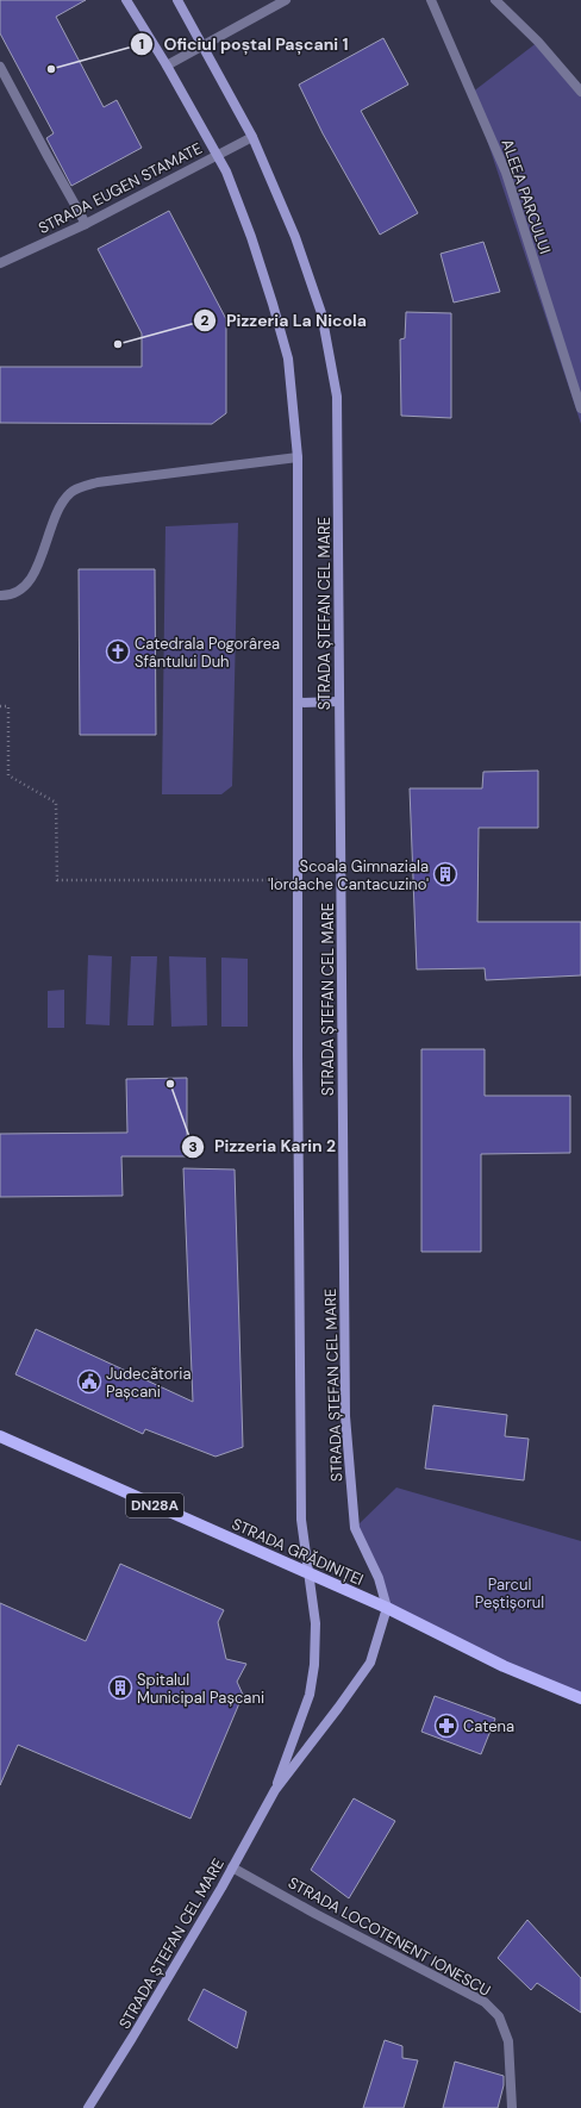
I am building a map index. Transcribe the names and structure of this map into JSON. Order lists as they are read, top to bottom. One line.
{"streets":{"main road":["STRADA ȘTEFAN CEL MARE","DN28A","STRADA GRĂDINIȚEI"],"street":["STRADA EUGEN STAMATE","ALEEA PARCULUI","STRADA LOCOTENENT IONESCU"]},"crossings":[["STRADA EUGEN STAMATE","STRADA ȘTEFAN CEL MARE"],["STRADA ȘTEFAN CEL MARE","STRADA GRĂDINIȚEI"],["STRADA ȘTEFAN CEL MARE","STRADA LOCOTENENT IONESCU"]],"parks":["Parcul Peștișorul"],"places":{"other":["Oficiul poștal Pașcani 1","Pizzeria La Nicola","Pizzeria Karin 2"],"church":["Catedrala Pogorârea Sfântului Duh"],"building":["Scoala Gimnaziala 'Iordache Cantacuzino'","Spitalul Municipal Pașcani"],"public building":["Judecătoria Pașcani"],"pharmacy":["Catena"]}}
